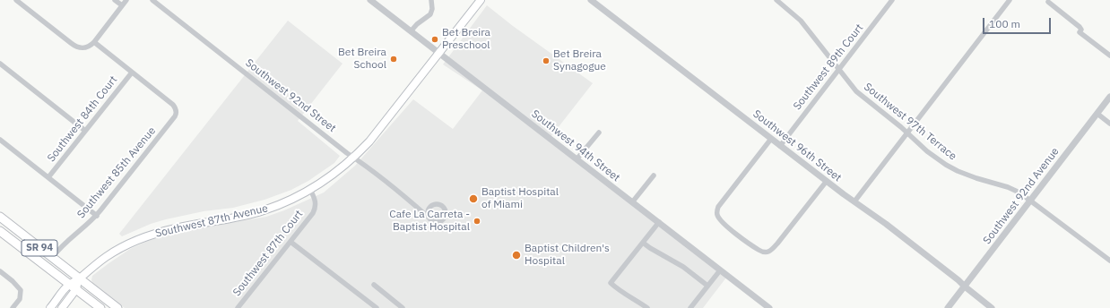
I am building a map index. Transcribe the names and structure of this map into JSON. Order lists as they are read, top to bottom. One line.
{"streets":{"main road":["Southwest 87th Avenue","SR 94"],"street":["Southwest 89th Court","Southwest 92nd Street","Southwest 84th Court","Southwest 97th Terrace","Southwest 94th Street","Southwest 96th Street","Southwest 85th Avenue","Southwest 92nd Avenue","Southwest 87th Court"]},"crossings":[["Southwest 89th Court","Southwest 97th Terrace"],["Southwest 89th Court","Southwest 96th Street"],["Southwest 92nd Street","Southwest 87th Avenue"],["Southwest 84th Court","Southwest 85th Avenue"],["Southwest 97th Terrace","Southwest 92nd Avenue"],["Southwest 94th Street","Southwest 87th Avenue"],["Southwest 96th Street","Southwest 92nd Avenue"],["Southwest 85th Avenue","SR 94"],["Southwest 87th Avenue","SR 94"],["Southwest 87th Avenue","Southwest 87th Court"]],"places":["Bet Breira Preschool","Bet Breira School","Bet Breira Synagogue","Baptist Hospital of Miami","Cafe La Carreta - Baptist Hospital","Baptist Children's Hospital"],"scale_bar":"100 m"}
